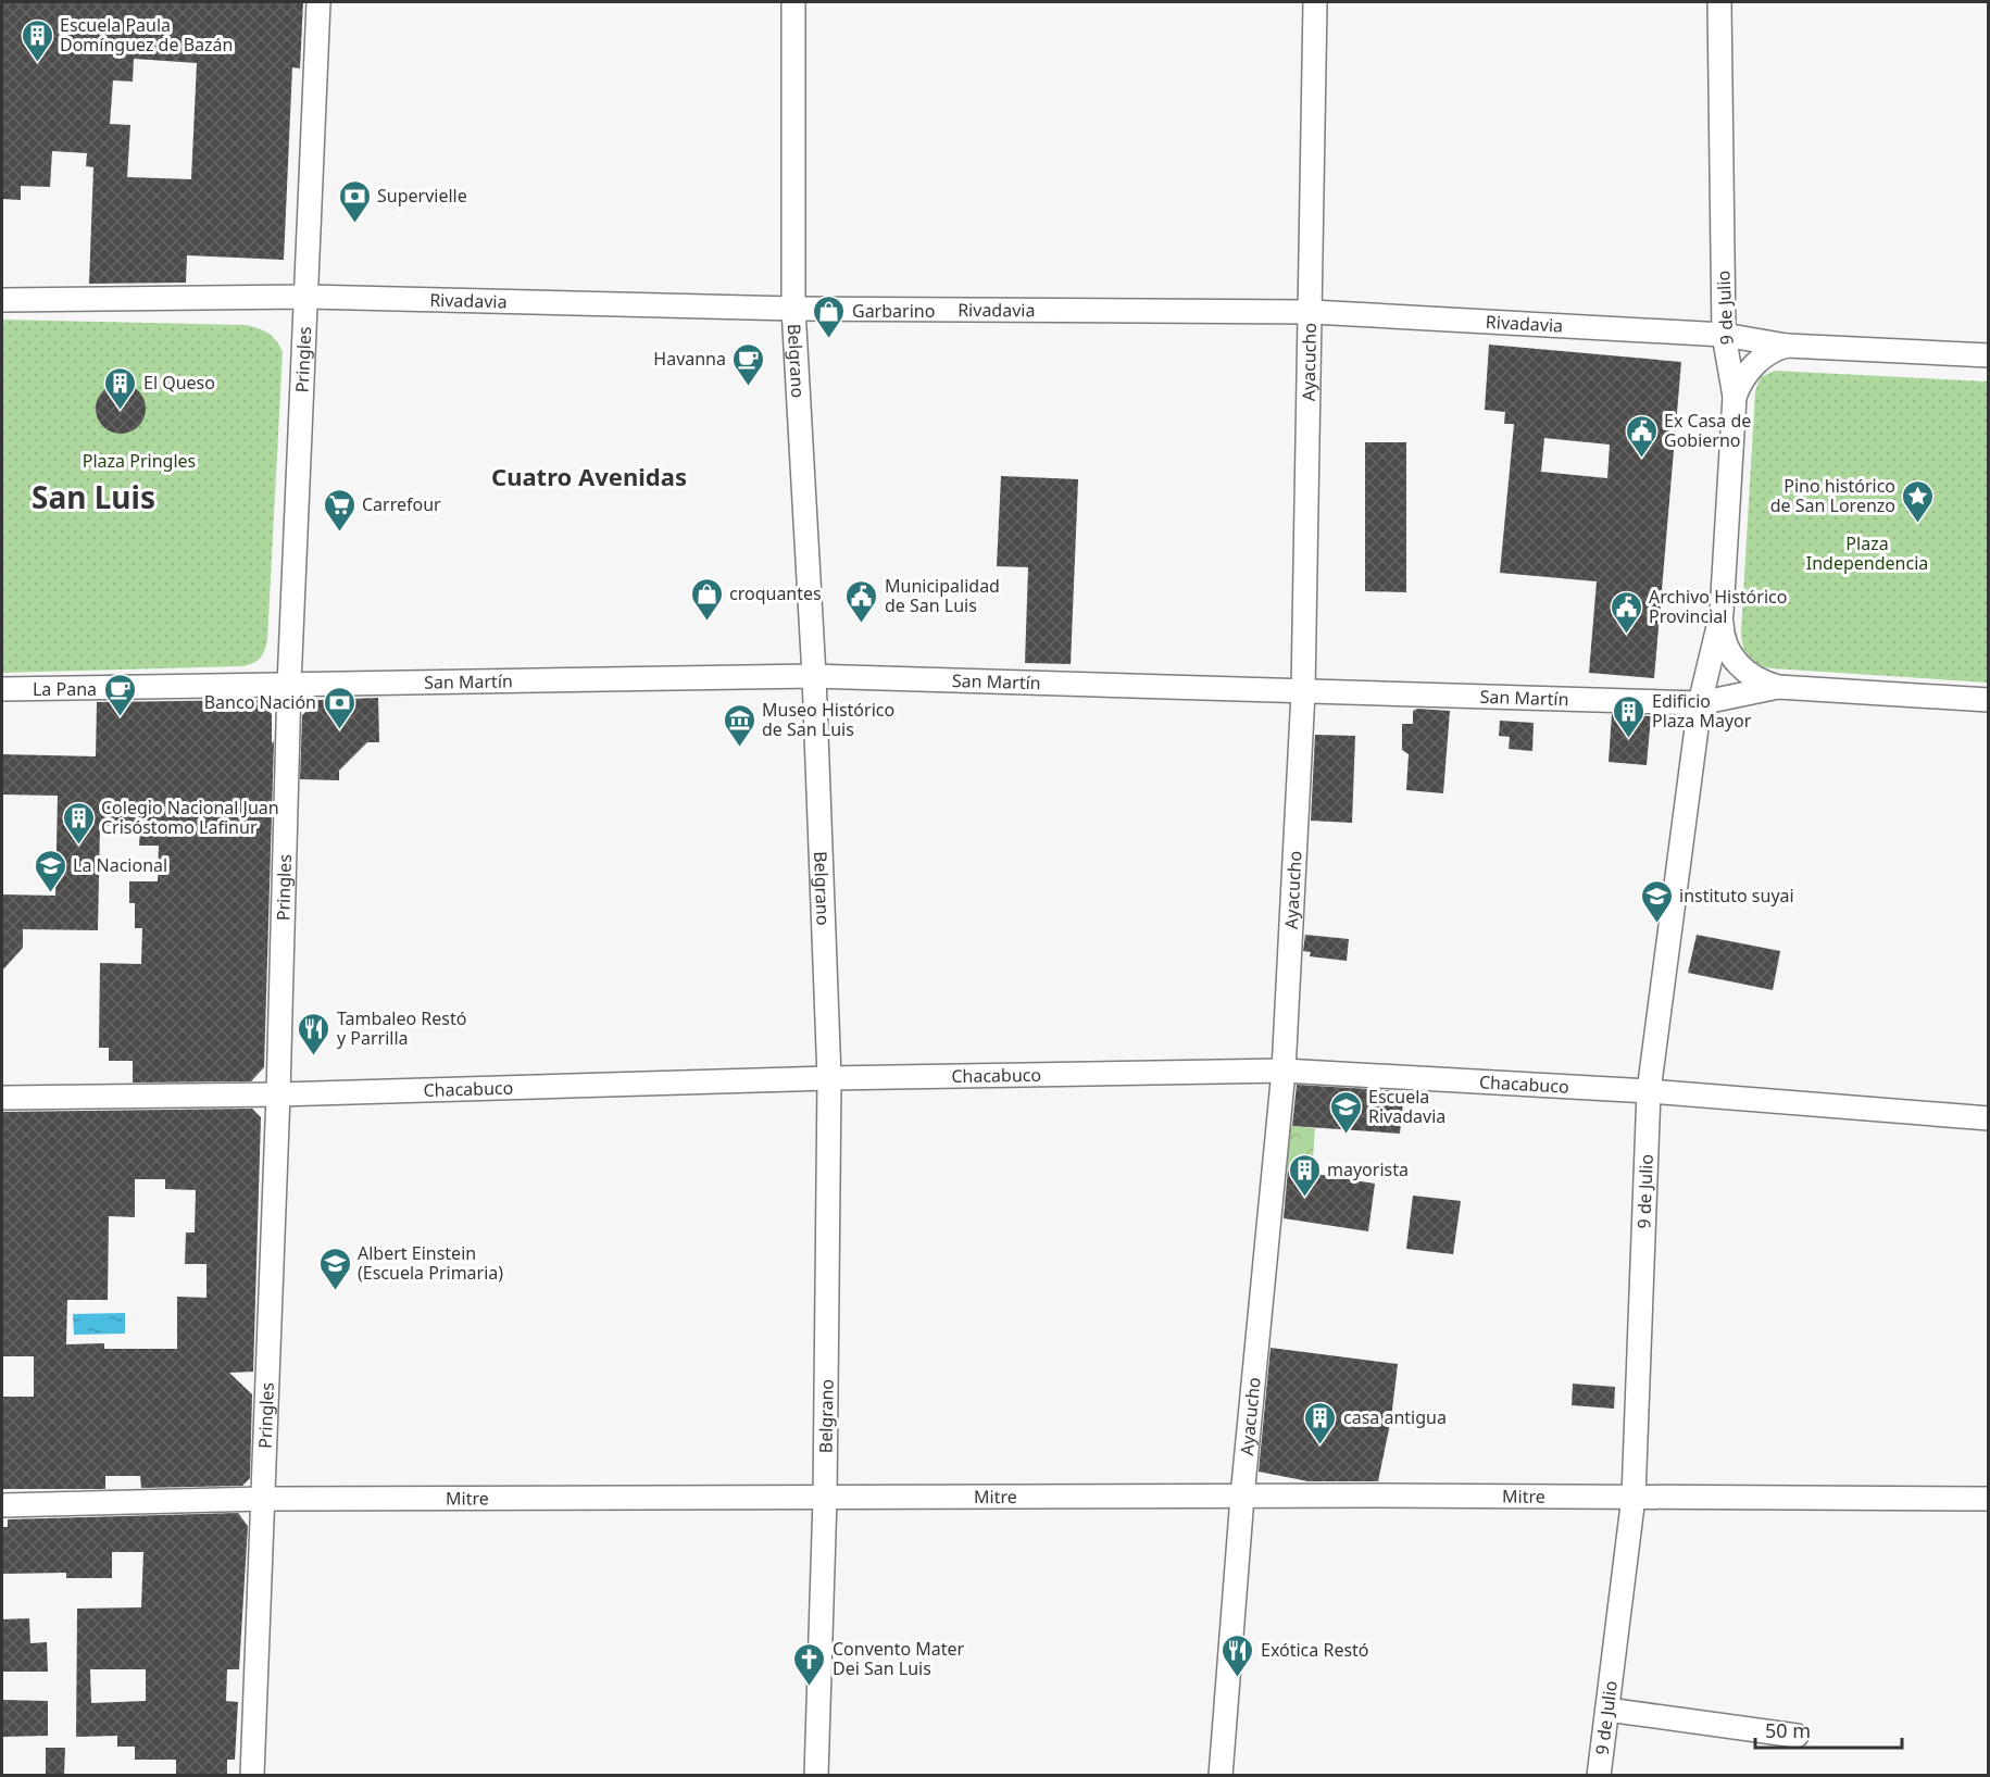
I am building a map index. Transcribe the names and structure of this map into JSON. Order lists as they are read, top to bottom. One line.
{"streets":{"street":["Rivadavia","9 de Julio","Pringles","Belgrano","Ayacucho","San Martín","Chacabuco","Mitre"]},"crossings":[["Rivadavia","9 de Julio"],["Rivadavia","Pringles"],["Rivadavia","Belgrano"],["Rivadavia","Ayacucho"],["9 de Julio","San Martín"],["9 de Julio","Chacabuco"],["9 de Julio","Mitre"],["Pringles","San Martín"],["Pringles","Chacabuco"],["Pringles","Mitre"],["Belgrano","San Martín"],["Belgrano","Chacabuco"],["Belgrano","Mitre"],["Ayacucho","San Martín"],["Ayacucho","Chacabuco"],["Ayacucho","Mitre"]],"districts":["Cuatro Avenidas","San Luis"],"parks":["Plaza Pringles","Plaza Independencia"],"places":{"building":["Escuela Paula Domínguez de Bazán","El Queso","Edificio Plaza Mayor","Colegio Nacional Juan Crisóstomo Lafinur","mayorista","casa antigua"],"bank":["Supervielle","Banco Nación"],"shop":["Garbarino","croquantes"],"cafe":["Havanna","La Pana"],"public building":["Ex Casa de Gobierno","Municipalidad de San Luis","Archivo Histórico Provincial"],"place":["Pino histórico de San Lorenzo"],"supermarket":["Carrefour"],"museum":["Museo Histórico de San Luis"],"school or university":["La Nacional","instituto suyai","Escuela Rivadavia","Albert Einstein (Escuela Primaria)"],"restaurant":["Tambaleo Restó y Parrilla","Exótica Restó"],"church":["Convento Mater Dei San Luis"]},"scale_bar":"50 m"}
